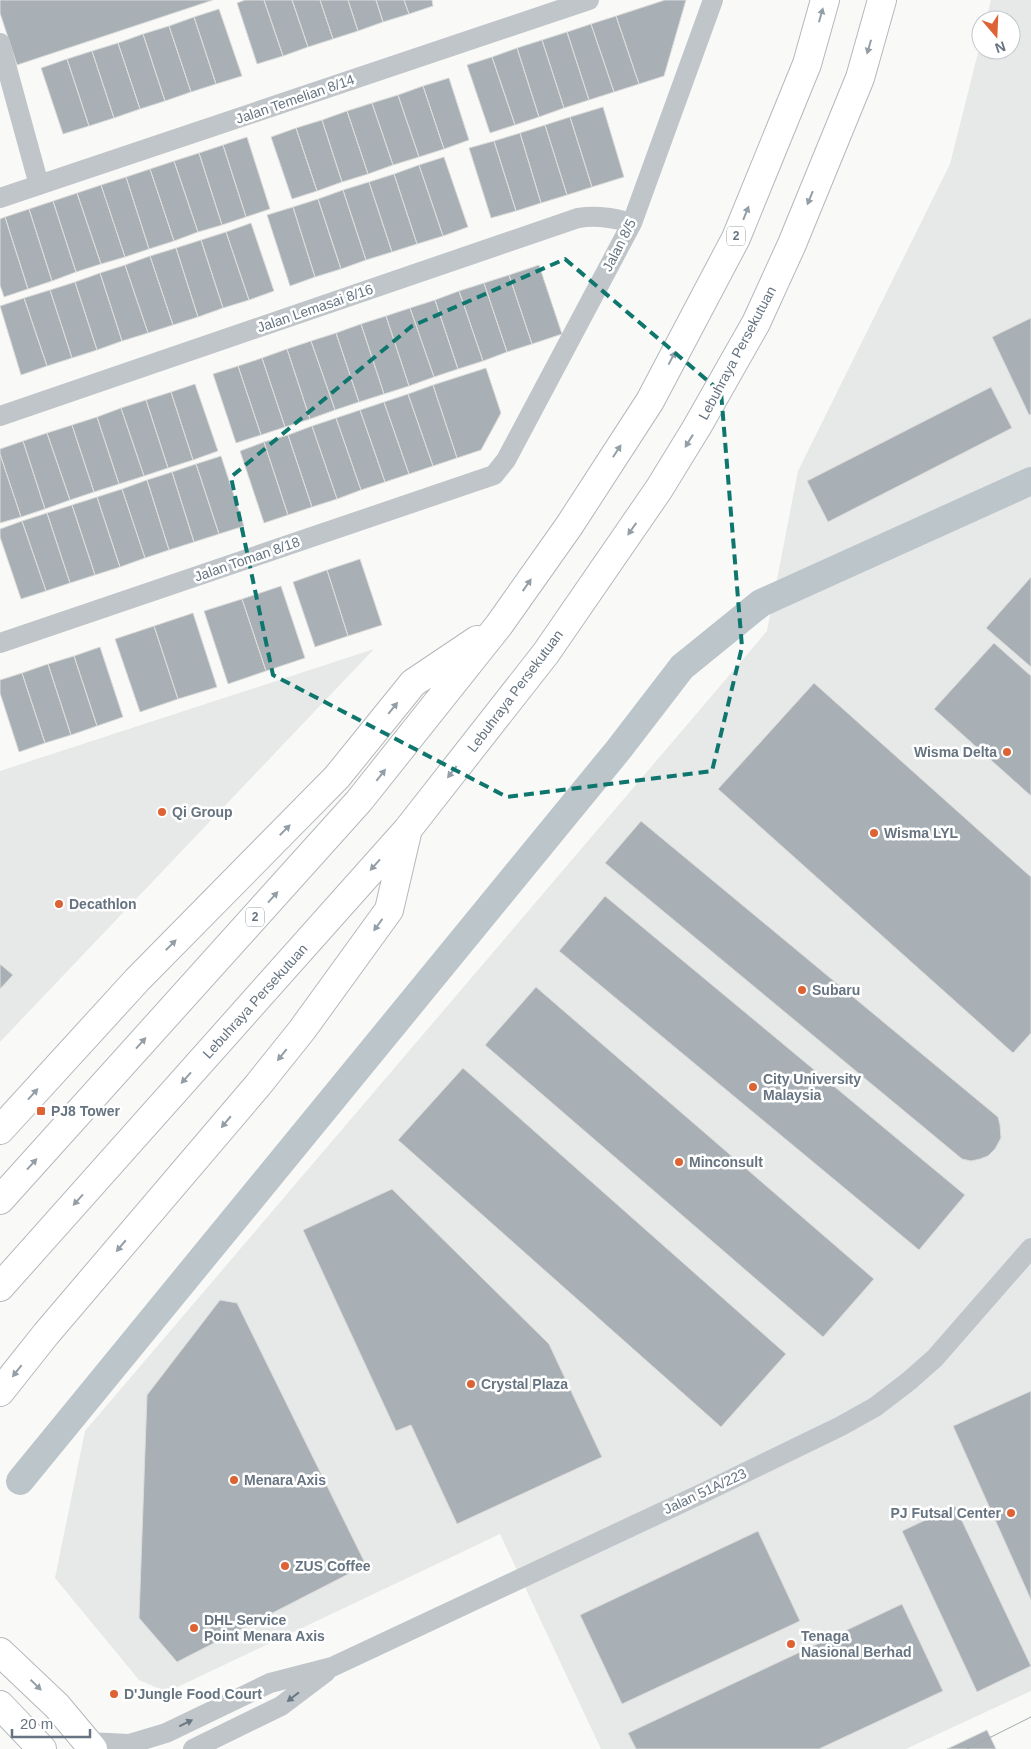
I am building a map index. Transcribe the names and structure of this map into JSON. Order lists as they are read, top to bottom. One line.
{"streets":{"main road":["2","Lebuhraya Persekutuan"],"street":["Jalan Temelian 8/14","Jalan 8/5","Jalan Lemasai 8/16","Jalan Toman 8/18","Jalan 51A/223"]},"crossings":[["Jalan 8/5","Jalan Lemasai 8/16"],["Jalan 8/5","Jalan Toman 8/18"]],"places":{"other":["Wisma Delta","Qi Group","Wisma LYL","Decathlon","Subaru","City University Malaysia","Minconsult","Crystal Plaza","Menara Axis","PJ Futsal Center","ZUS Coffee","DHL Service Point Menara Axis","Tenaga Nasional Berhad","D'Jungle Food Court"],"transit":["PJ8 Tower"]},"scale_bar":"20 m","north":"bottom"}
